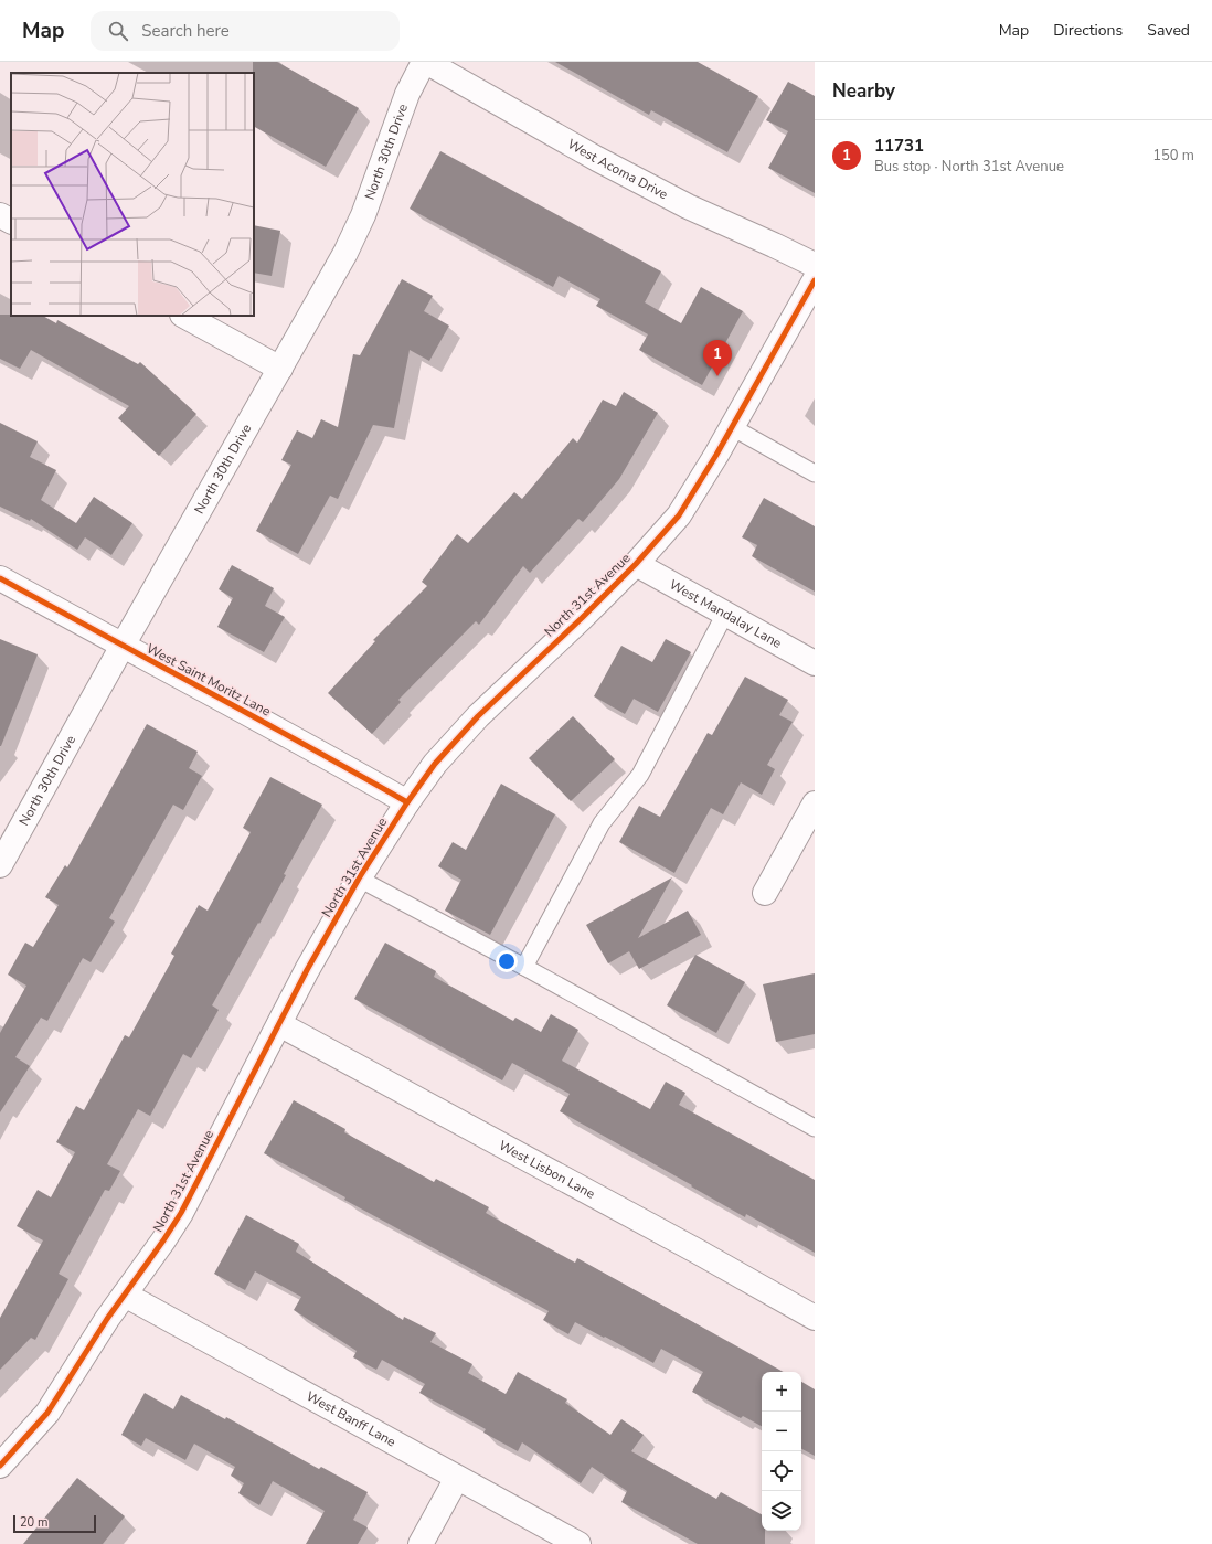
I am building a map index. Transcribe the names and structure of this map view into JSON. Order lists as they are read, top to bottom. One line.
{"streets":{"street":["North 30th Drive","West Acoma Drive","North 31st Avenue","West Mandalay Lane","West Saint Moritz Lane","West Lisbon Lane","West Banff Lane"]},"crossings":[["North 30th Drive","West Acoma Drive"],["North 30th Drive","West Saint Moritz Lane"],["North 31st Avenue","West Mandalay Lane"],["North 31st Avenue","West Saint Moritz Lane"],["North 31st Avenue","West Lisbon Lane"],["North 31st Avenue","West Banff Lane"]],"scale_bar":"20 m","page":{"header":"Map","search":"Search here","nav":["Map","Directions","Saved"],"heading":"Nearby","list":[{"mark":"1","name":"11731","note":"Bus stop · North 31st Avenue","value":"150 m"}],"pins":"1","map_buttons":["+","−"],"scale":"20 m"}}
